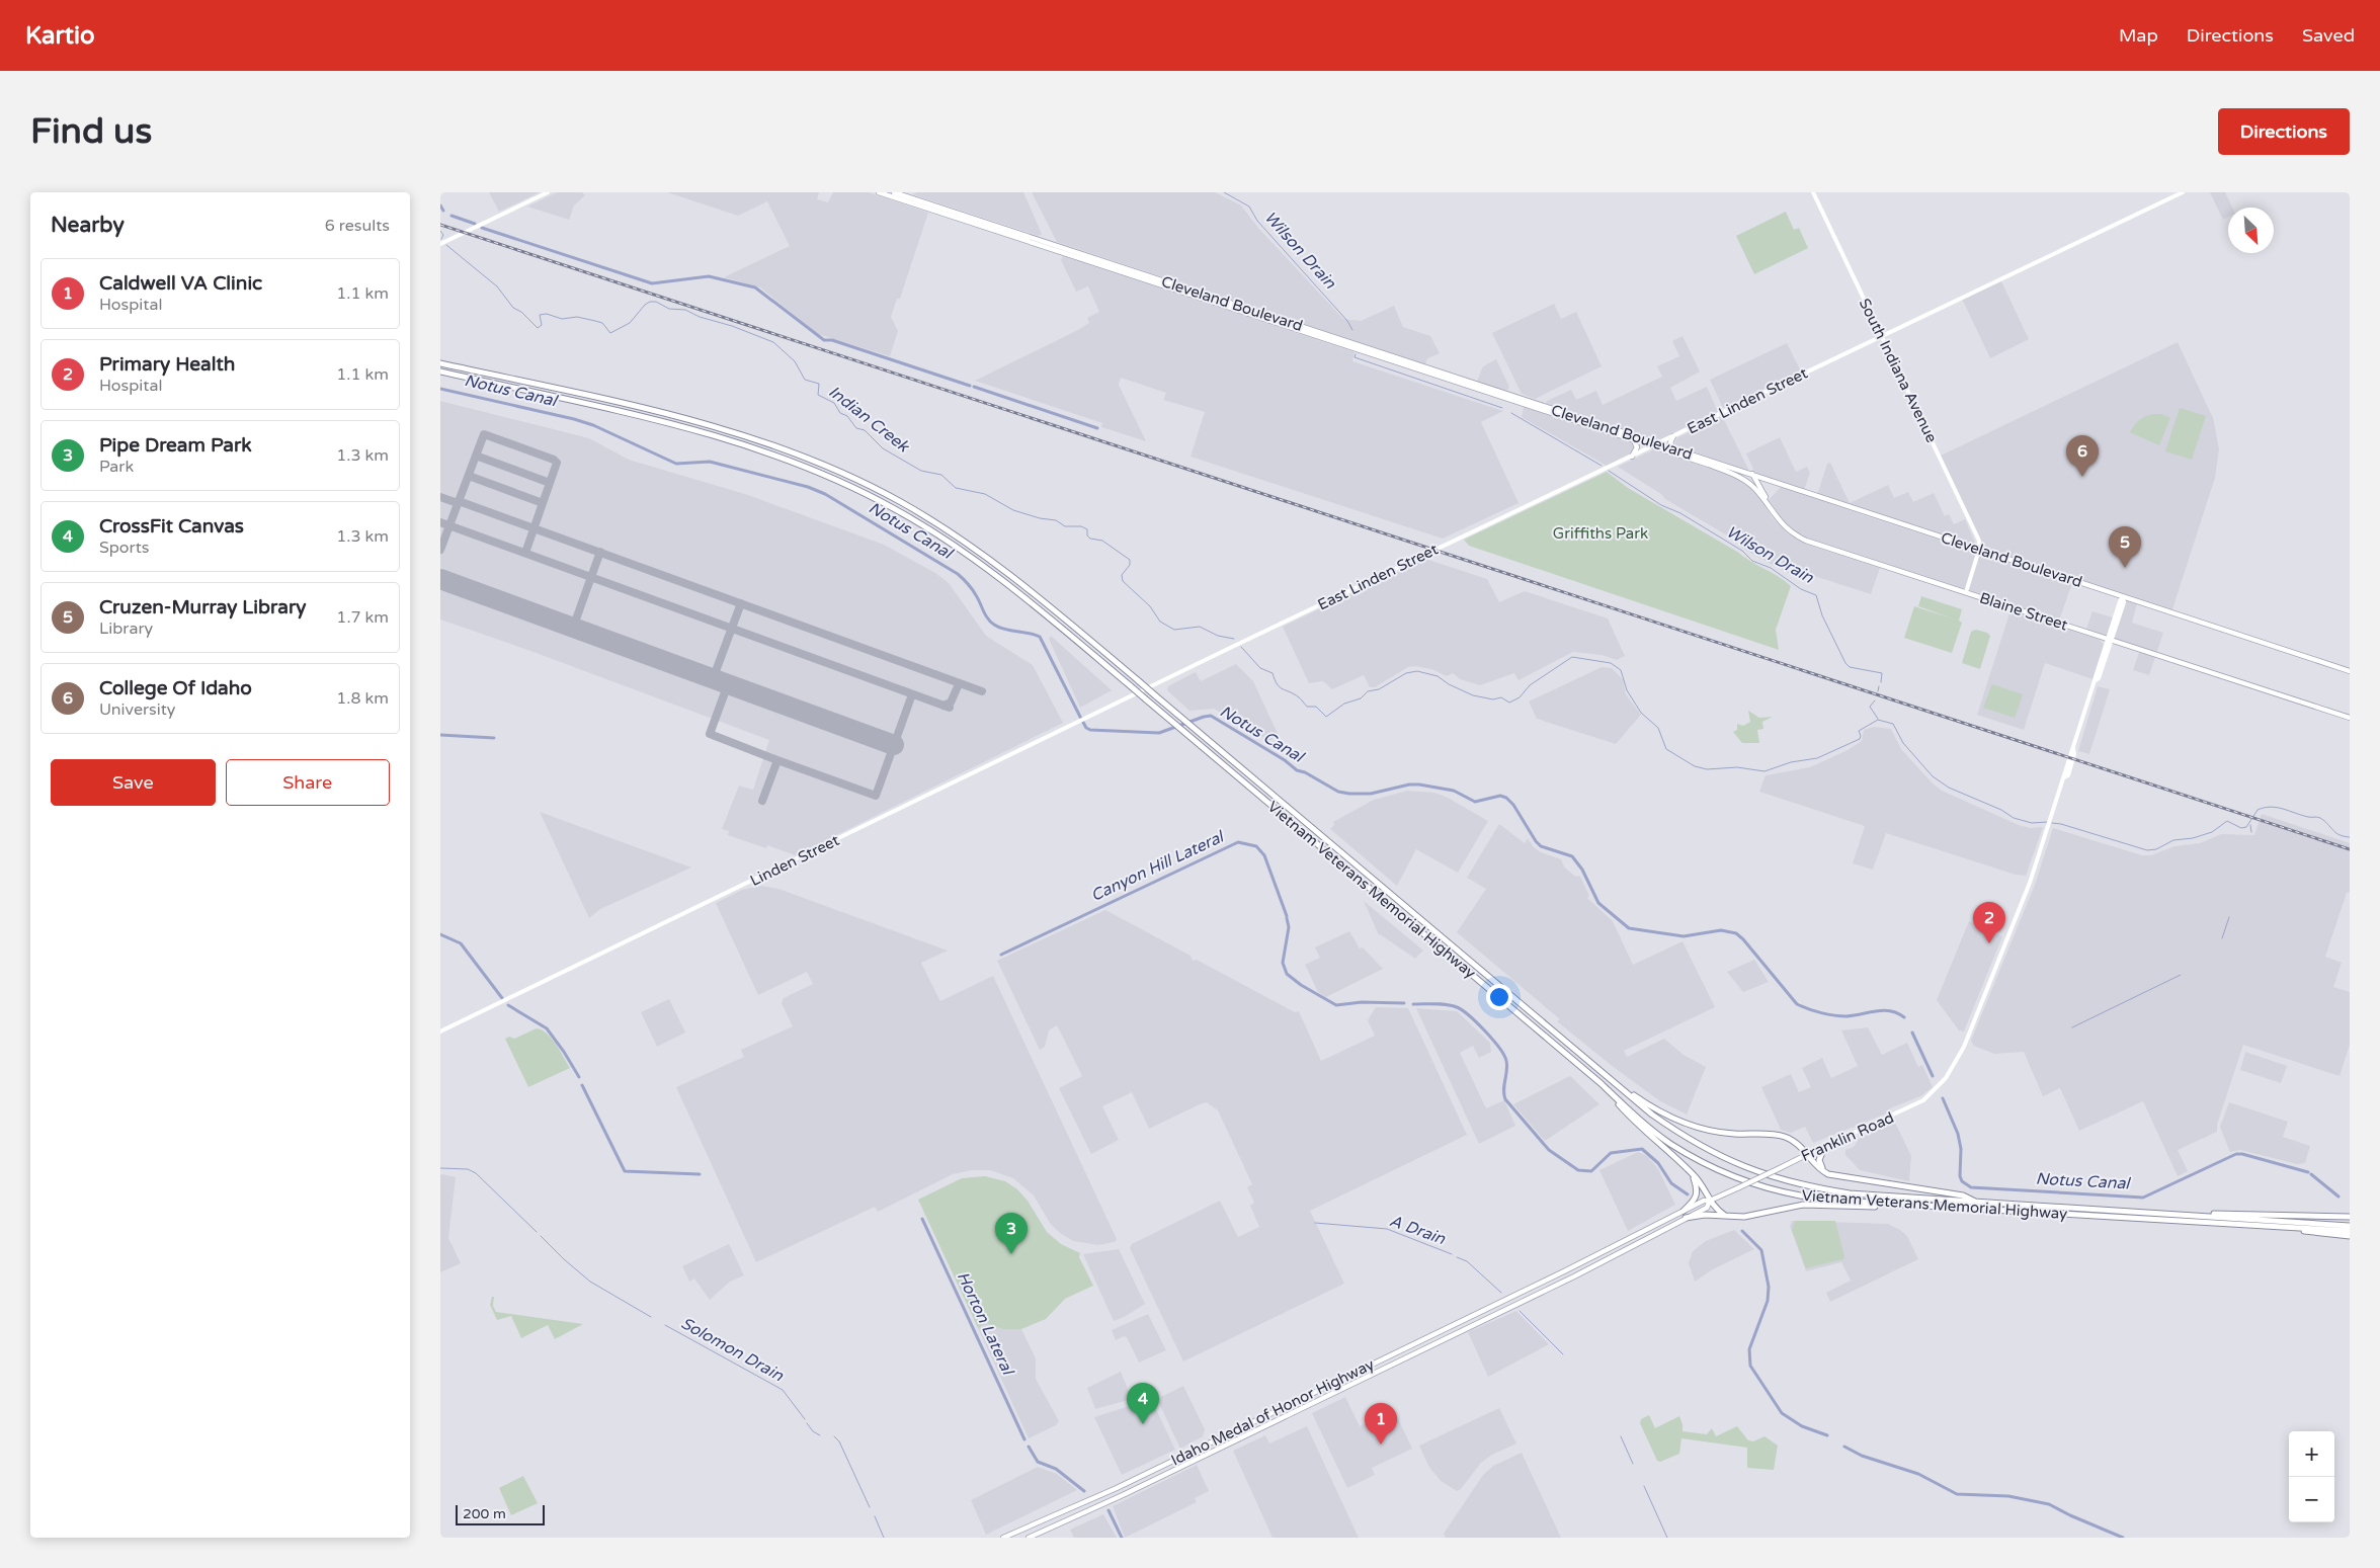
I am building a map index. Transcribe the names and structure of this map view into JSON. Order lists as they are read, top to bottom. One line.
{"streets":{"highway":["Vietnam Veterans Memorial Highway"],"main road":["Cleveland Boulevard","South Indiana Avenue","East Linden Street","Blaine Street","Linden Street","Franklin Road","Idaho Medal of Honor Highway"]},"crossings":[["Cleveland Boulevard","South Indiana Avenue"],["Cleveland Boulevard","East Linden Street"],["Cleveland Boulevard","Blaine Street"],["Cleveland Boulevard","Franklin Road"],["South Indiana Avenue","East Linden Street"],["East Linden Street","Linden Street"],["Blaine Street","Franklin Road"],["Franklin Road","Idaho Medal of Honor Highway"]],"water":["Wilson Drain","Notus Canal","Indian Creek","Canyon Hill Lateral","A Drain","Horton Lateral","Solomon Drain"],"parks":["Griffiths Park"],"scale_bar":"200 m","north":"bottom right","page":{"header":"Kartio","nav":["Map","Directions","Saved"],"buttons":["Directions",["Save","Share"]],"title":"Find us","heading":["Nearby","6 results"],"list":[{"mark":"1","name":"Caldwell VA Clinic","note":"Hospital","value":"1.1 km"},{"mark":"2","name":"Primary Health","note":"Hospital","value":"1.1 km"},{"mark":"3","name":"Pipe Dream Park","note":"Park","value":"1.3 km"},{"mark":"4","name":"CrossFit Canvas","note":"Sports","value":"1.3 km"},{"mark":"5","name":"Cruzen-Murray Library","note":"Library","value":"1.7 km"},{"mark":"6","name":"College Of Idaho","note":"University","value":"1.8 km"}],"pins":["6","5","2","3","4","1"],"map_buttons":["+","−"],"scale":"200 m"}}
